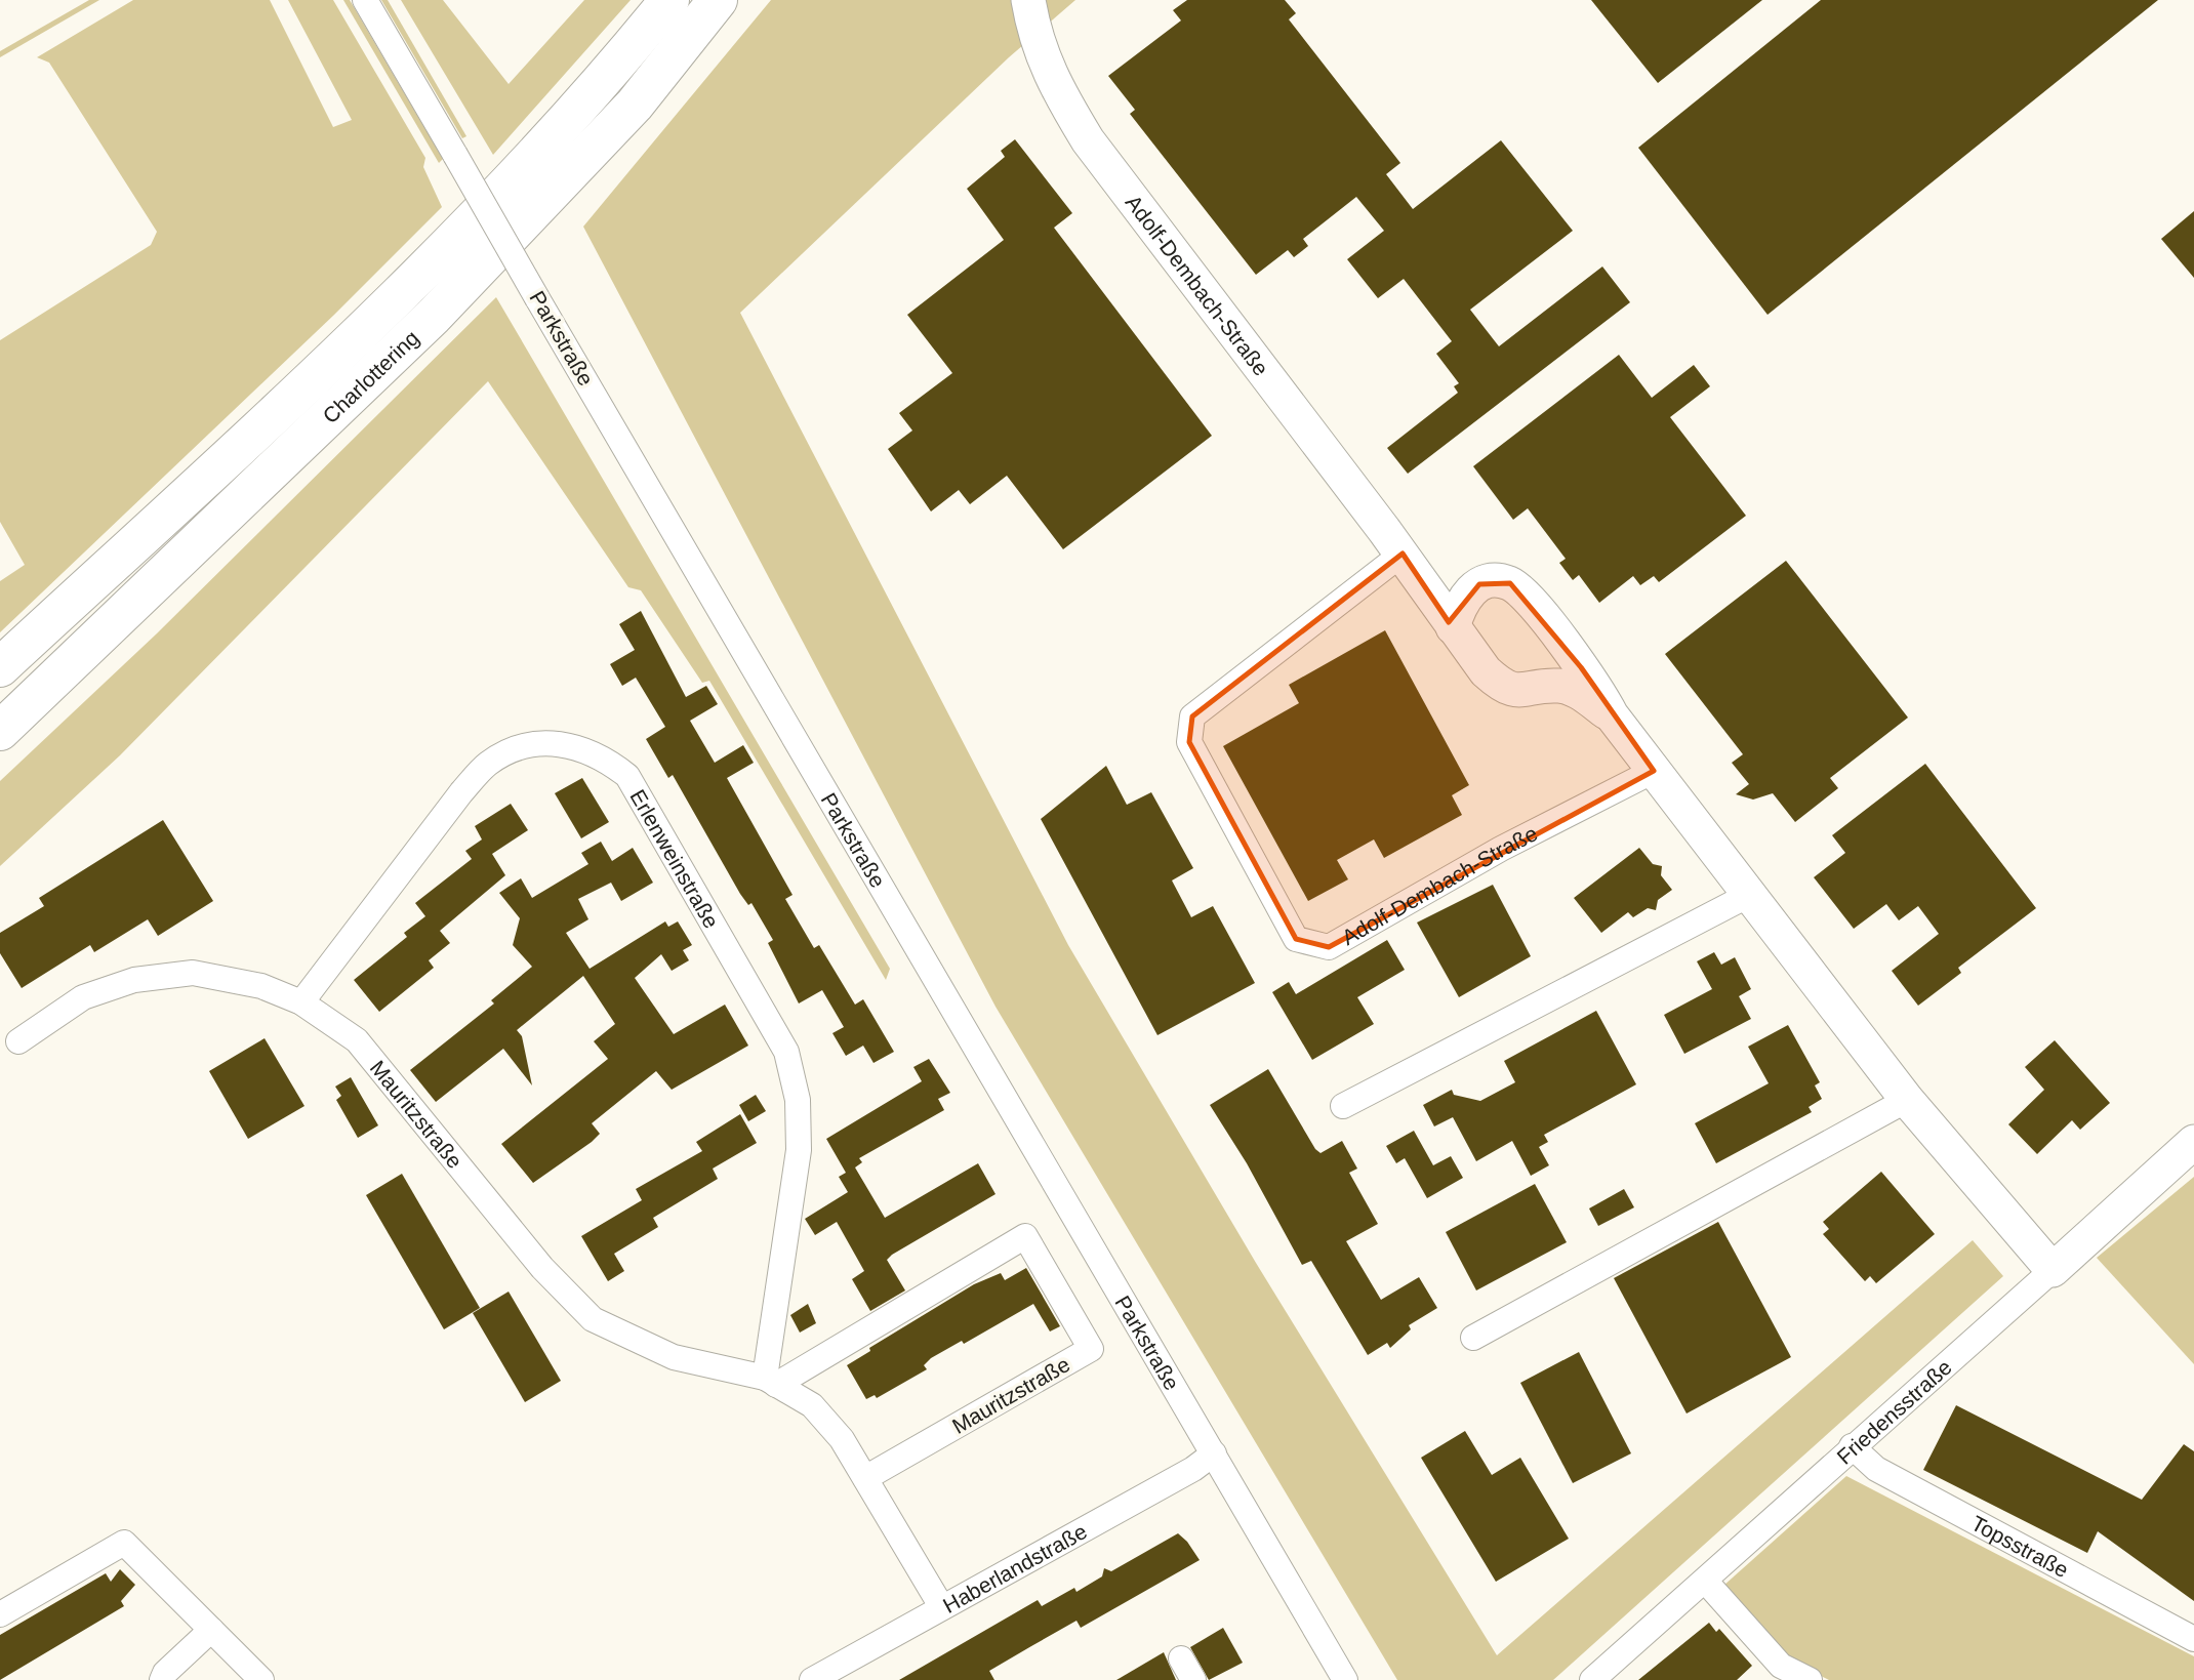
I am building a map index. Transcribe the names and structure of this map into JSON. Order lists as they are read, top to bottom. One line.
{"streets":{"highway":["Charlottering"],"main road":["Adolf-Dembach-Straße","Friedensstraße"],"street":["Parkstraße","Erlenweinstraße","Mauritzstraße","Topsstraße","Haberlandstraße"]},"crossings":[["Parkstraße","Haberlandstraße"],["Erlenweinstraße","Mauritzstraße"],["Mauritzstraße","Haberlandstraße"],["Friedensstraße","Topsstraße"]]}
